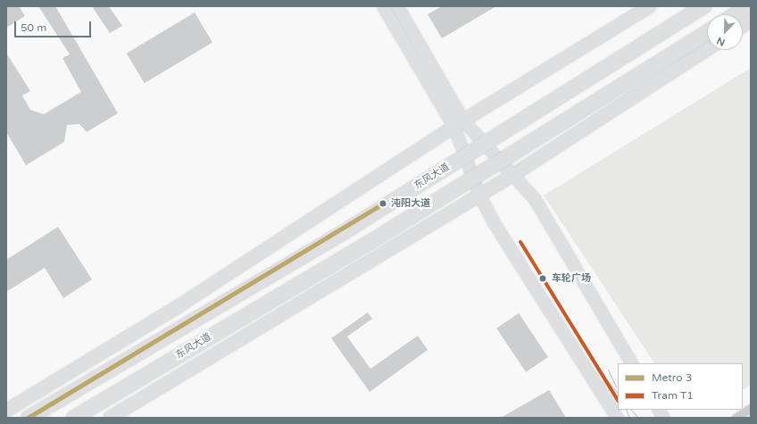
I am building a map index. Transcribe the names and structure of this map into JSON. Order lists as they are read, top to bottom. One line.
{"streets":{"highway":["东风大道"]},"places":["沌阳大道","车轮广场"],"lines":["metro line 3","tram line T1"],"legend":["Metro 3","Tram T1"],"scale_bar":"50 m","north":"bottom left"}
